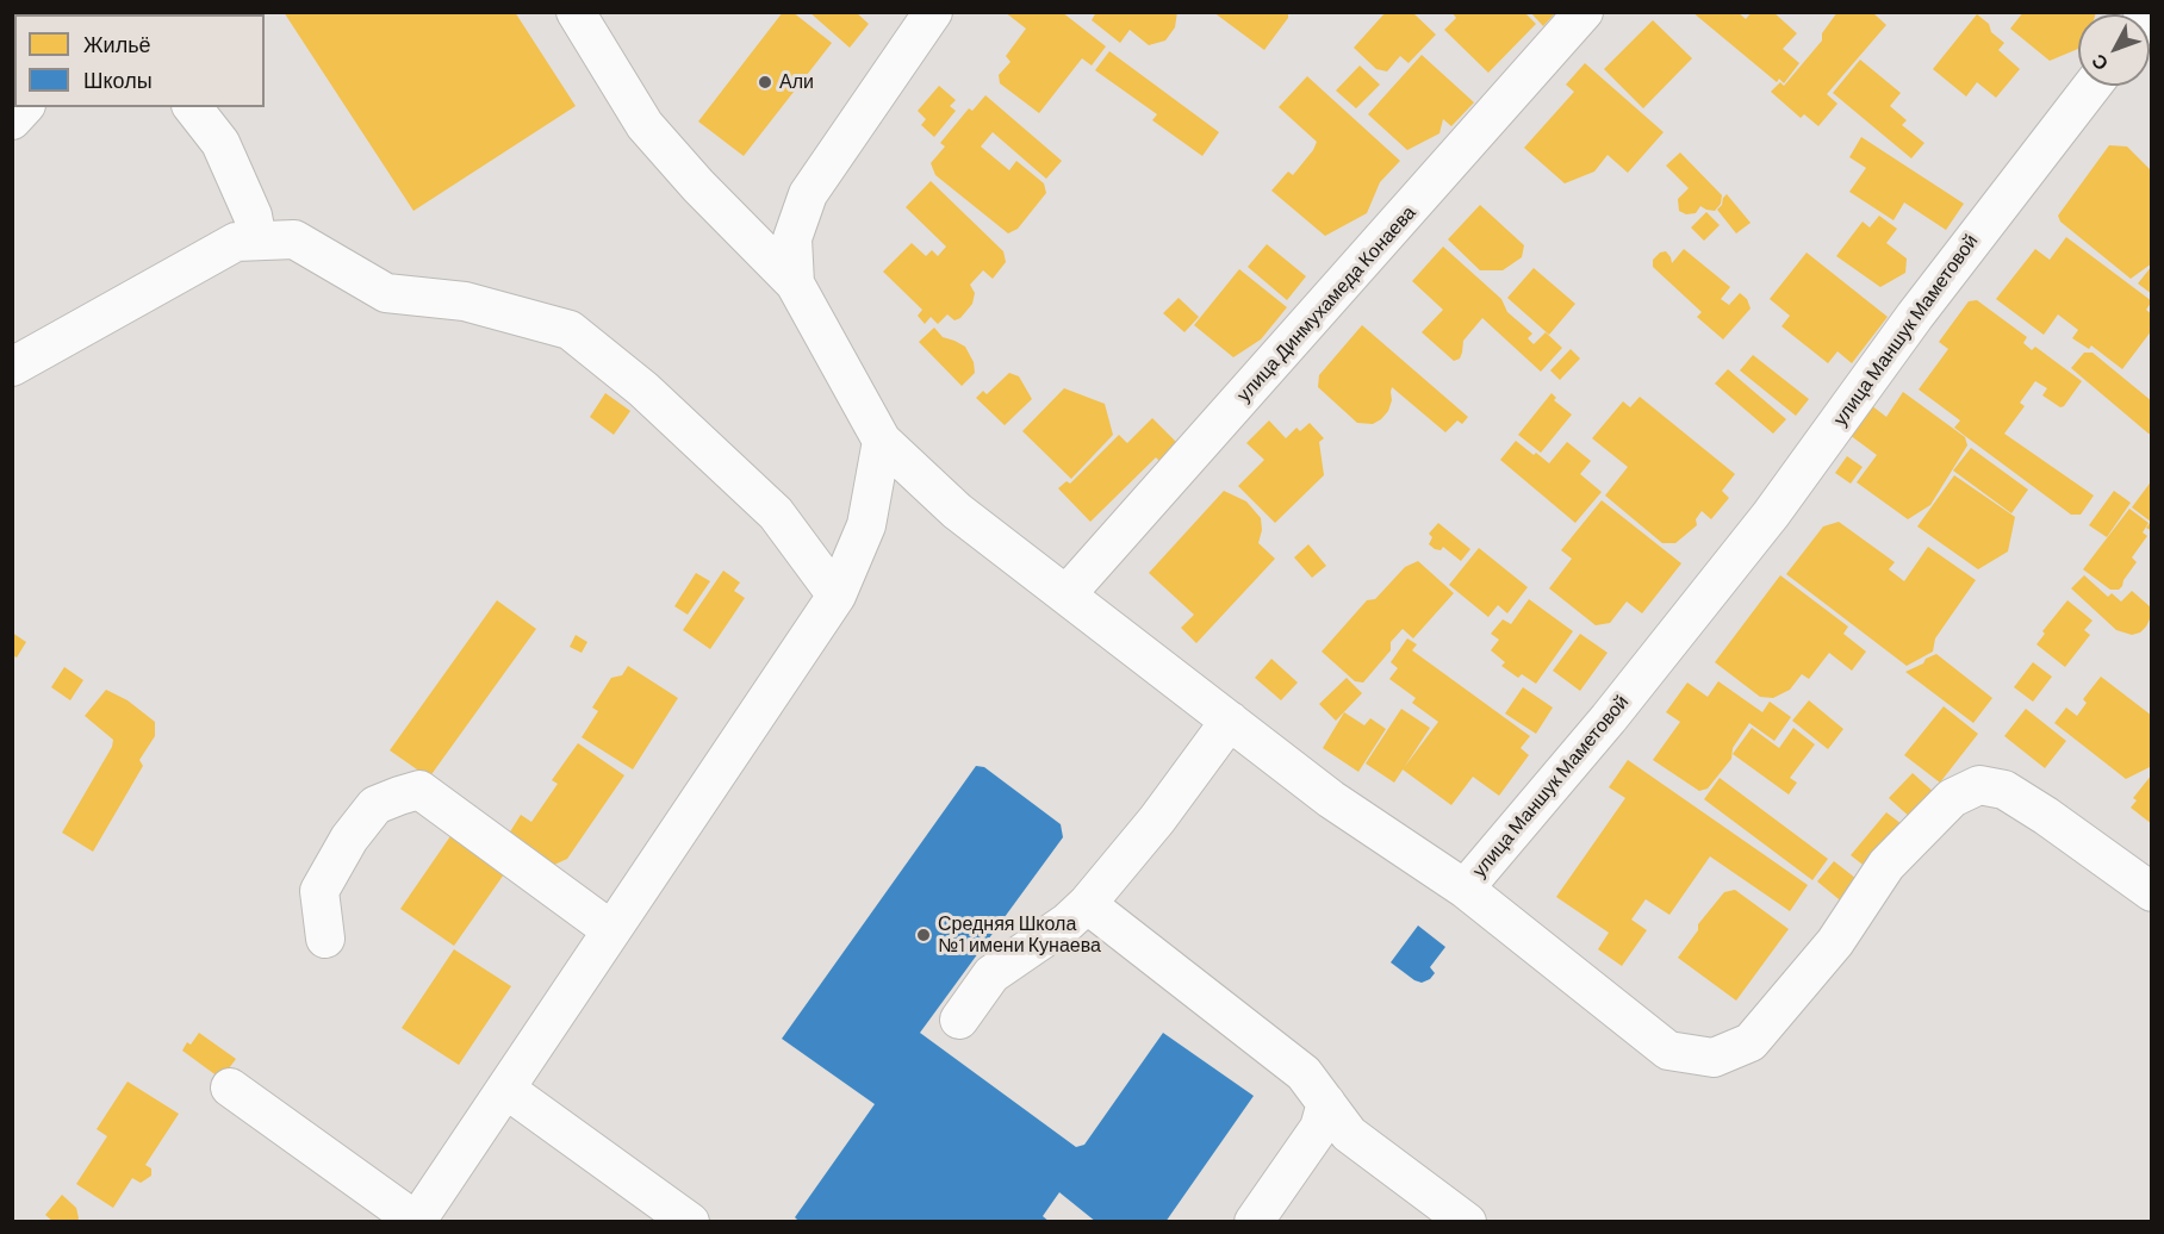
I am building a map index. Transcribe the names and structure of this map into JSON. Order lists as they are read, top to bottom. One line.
{"streets":{"street":["улица Динмухамеда Конаева","улица Маншук Маметовой"]},"places":["Али","Средняя Школа №1 имени Кунаева"],"legend":["Жильё","Школы"],"north":"bottom left"}
